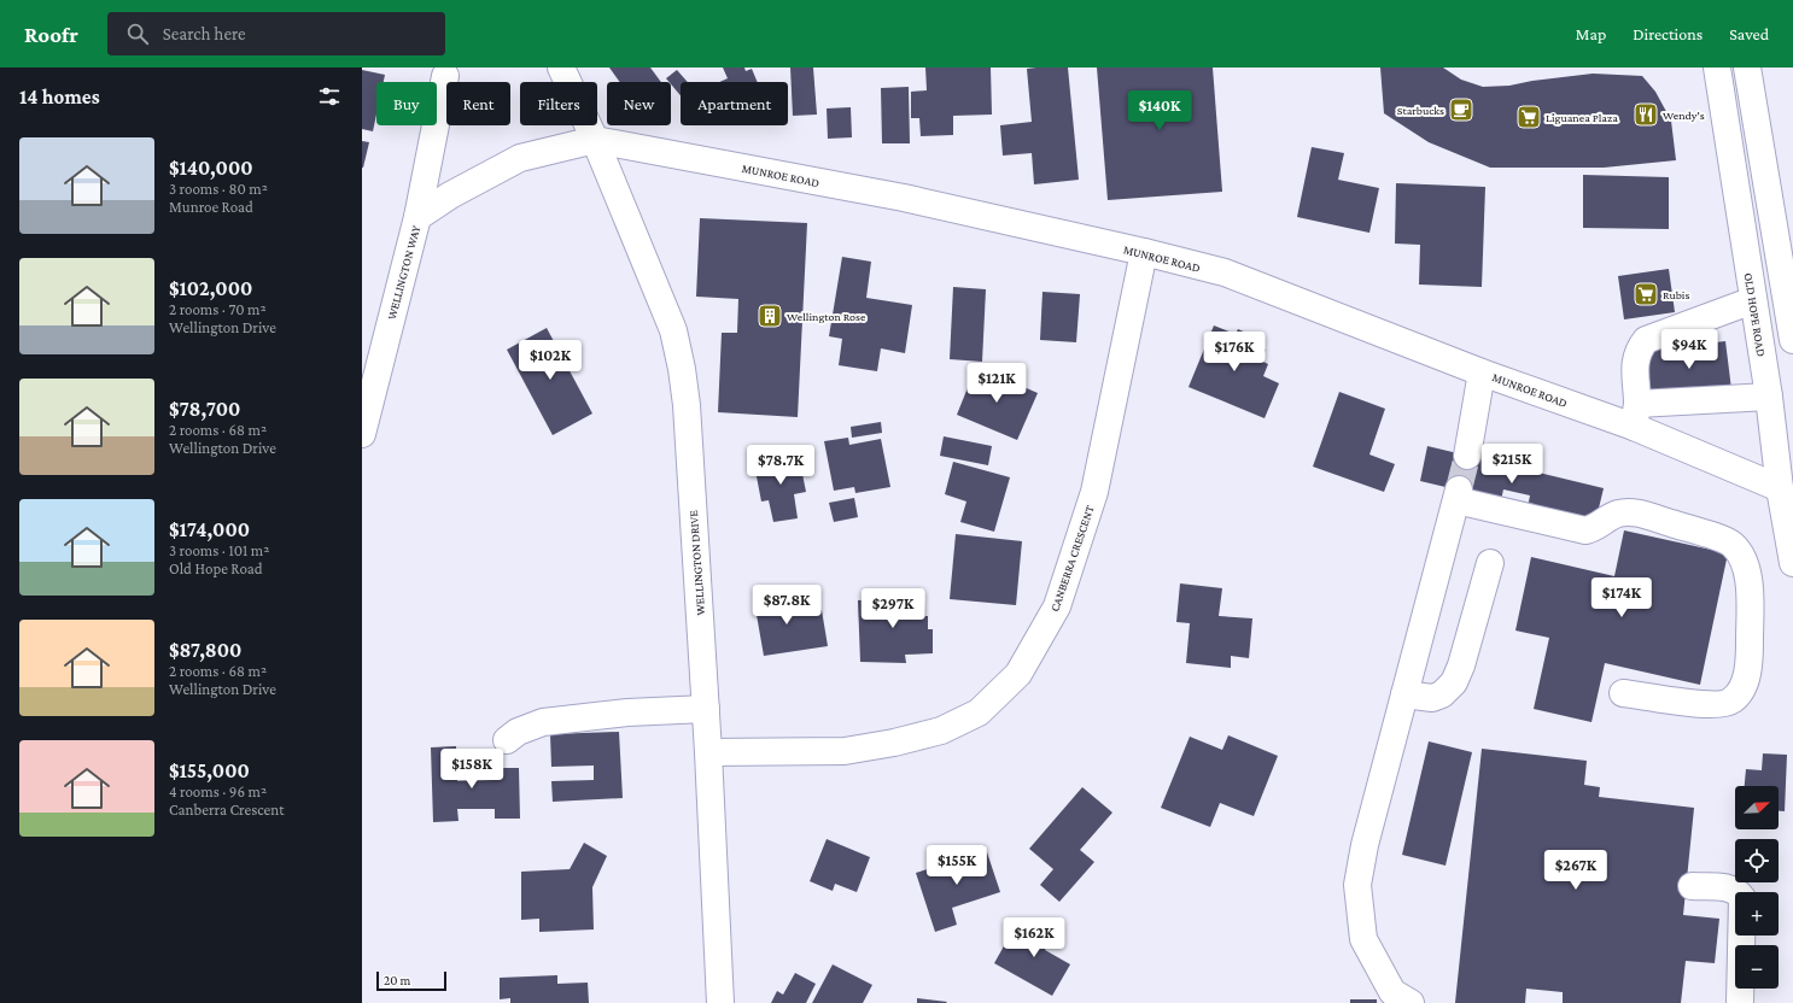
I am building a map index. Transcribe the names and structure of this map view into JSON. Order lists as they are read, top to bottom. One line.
{"streets":{"street":["MUNROE ROAD","WELLINGTON WAY","OLD HOPE ROAD","CANBERRA CRESCENT","WELLINGTON DRIVE"]},"crossings":[["MUNROE ROAD","WELLINGTON WAY"],["MUNROE ROAD","OLD HOPE ROAD"],["MUNROE ROAD","CANBERRA CRESCENT"],["MUNROE ROAD","WELLINGTON DRIVE"],["WELLINGTON WAY","WELLINGTON DRIVE"],["CANBERRA CRESCENT","WELLINGTON DRIVE"]],"places":{"cafe":["Starbucks"],"restaurant":["Wendy's"],"supermarket":["Liguanea Plaza","Rubis"],"building":["Wellington Rose"]},"scale_bar":"20 m","north":"top right","page":{"header":"Roofr","search":"Search here","nav":["Map","Directions","Saved"],"heading":"14 homes","chip":["Buy","Rent","Filters","New","Apartment"],"price":["$140K","$94K","$176K","$102K","$121K","$215K","$78.7K","$174K","$87.8K","$297K","$158K","$155K","$267K","$162K"],"list":[{"name":"$140,000","note":"3 rooms · 80 m² · Munroe Road"},{"name":"$102,000","note":"2 rooms · 70 m² · Wellington Drive"},{"name":"$78,700","note":"2 rooms · 68 m² · Wellington Drive"},{"name":"$174,000","note":"3 rooms · 101 m² · Old Hope Road"},{"name":"$87,800","note":"2 rooms · 68 m² · Wellington Drive"},{"name":"$155,000","note":"4 rooms · 96 m² · Canberra Crescent"}],"map_buttons":["+","−"],"scale":"20 m"}}
